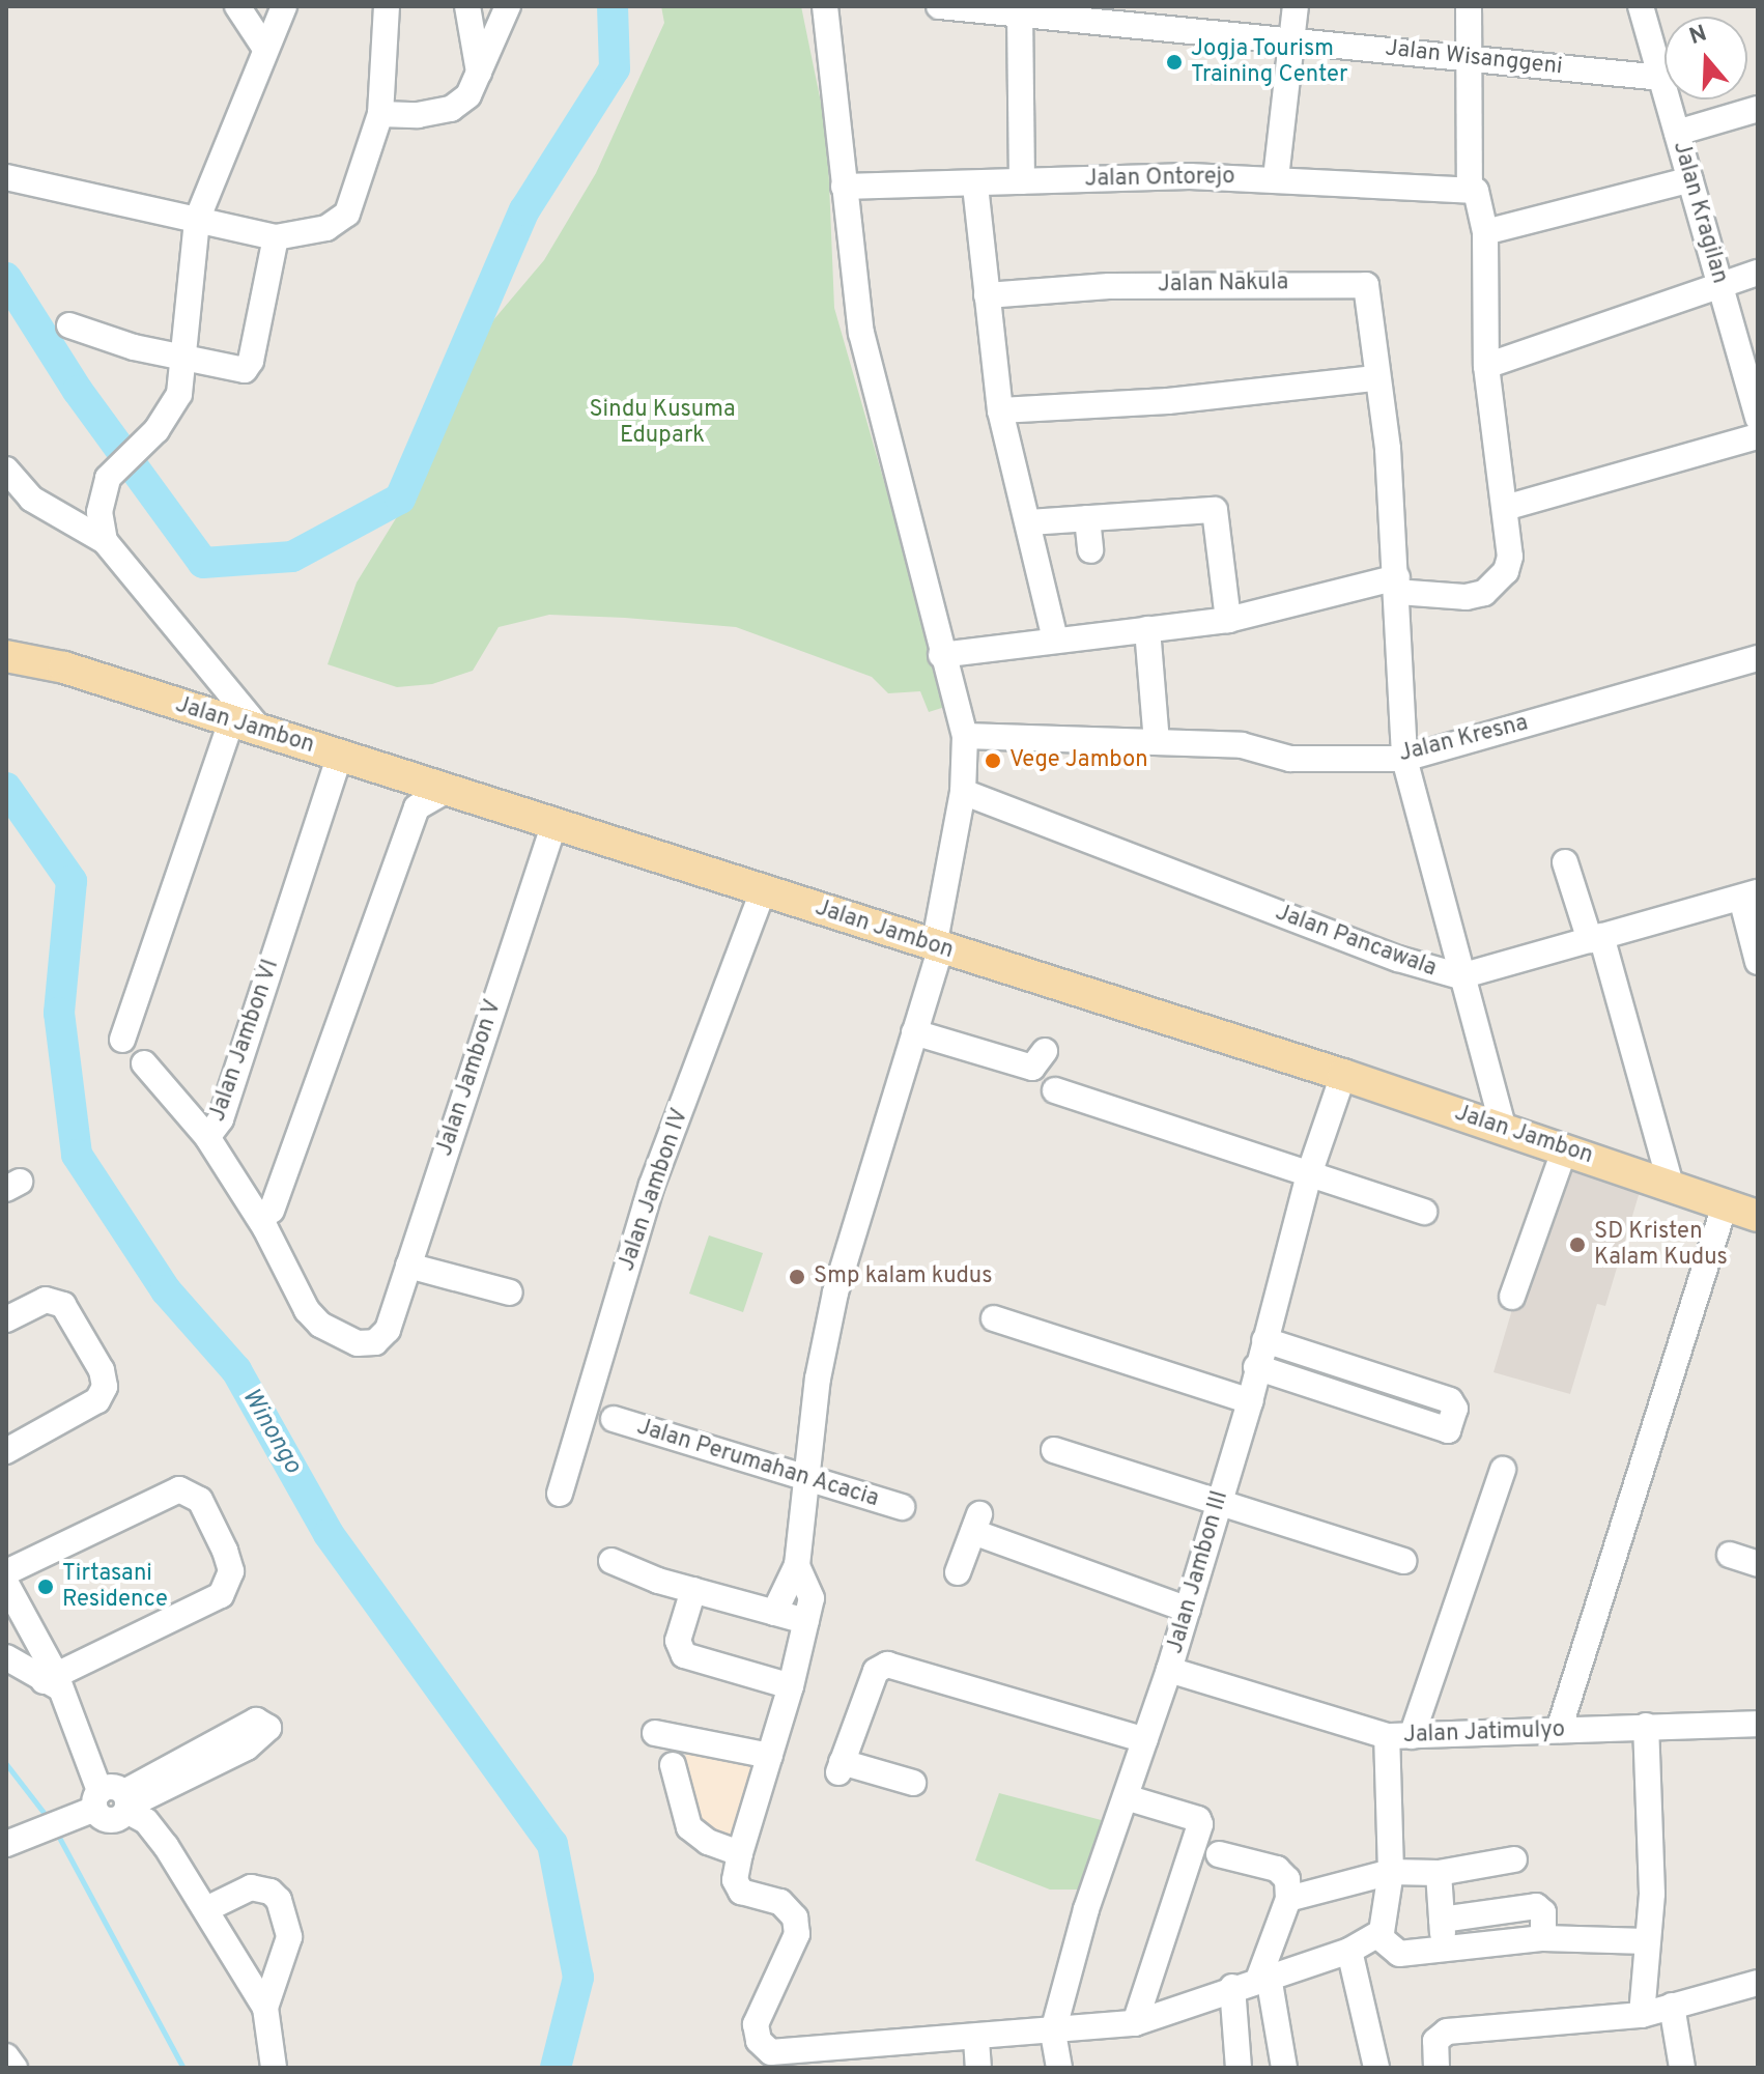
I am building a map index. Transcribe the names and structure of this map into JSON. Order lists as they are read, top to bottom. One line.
{"streets":{"main road":["Jalan Jambon"],"street":["Jalan Wisanggeni","Jalan Ontorejo","Jalan Kragilan","Jalan Nakula","Jalan Kresna","Jalan Pancawala","Jalan Jambon VI","Jalan Jambon V","Jalan Jambon IV","Jalan Perumahan Acacia","Jalan Jambon III","Jalan Jatimulyo"]},"crossings":[["Jalan Wisanggeni","Jalan Kragilan"],["Jalan Jambon","Jalan Jambon VI"],["Jalan Jambon","Jalan Jambon V"],["Jalan Jambon","Jalan Jambon IV"],["Jalan Jambon","Jalan Jambon III"],["Jalan Jambon VI","Jalan Jambon V"],["Jalan Jambon III","Jalan Jatimulyo"]],"water":["Winongo"],"parks":["Sindu Kusuma Edupark"],"places":["Jogja Tourism Training Center","Vege Jambon","SD Kristen Kalam Kudus","Smp kalam kudus","Tirtasani Residence"],"north":"top"}
